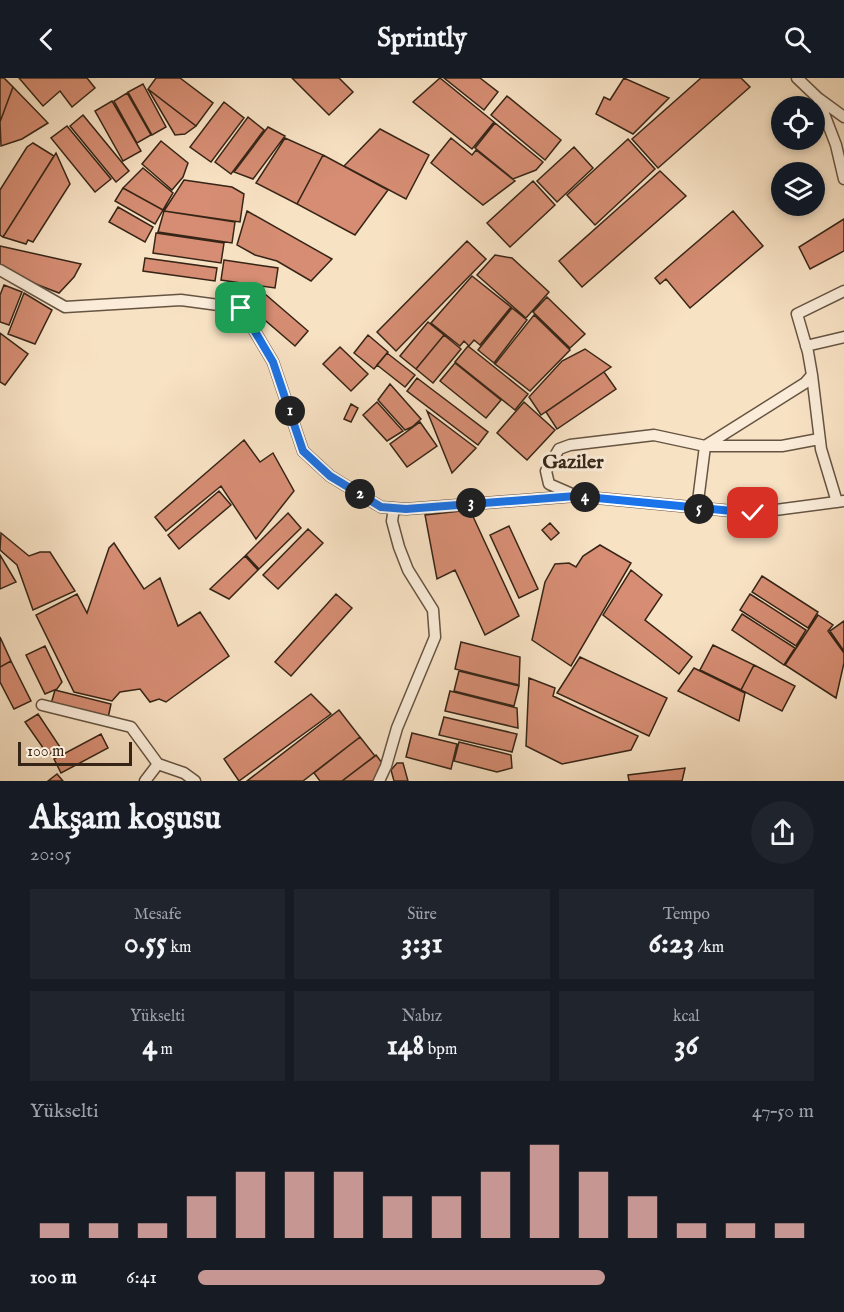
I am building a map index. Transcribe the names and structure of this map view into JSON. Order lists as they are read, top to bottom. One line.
{"districts":["Gaziler"],"scale_bar":"100 m","page":{"header":"Sprintly","pins":["1","2","4","3","5"],"scale":"100 m","heading":["Akşam koşusu","20:05"],"stats":[["Mesafe","0.55 km"],["Süre","3:31"],["Tempo","6:23 /km"],["Yükselti","4 m"],["Nabız","148 bpm"],["kcal","36"]],"chart":["Yükselti","47–50 m"],"list":[{"name":"100 m","note":"6:41"}]}}
